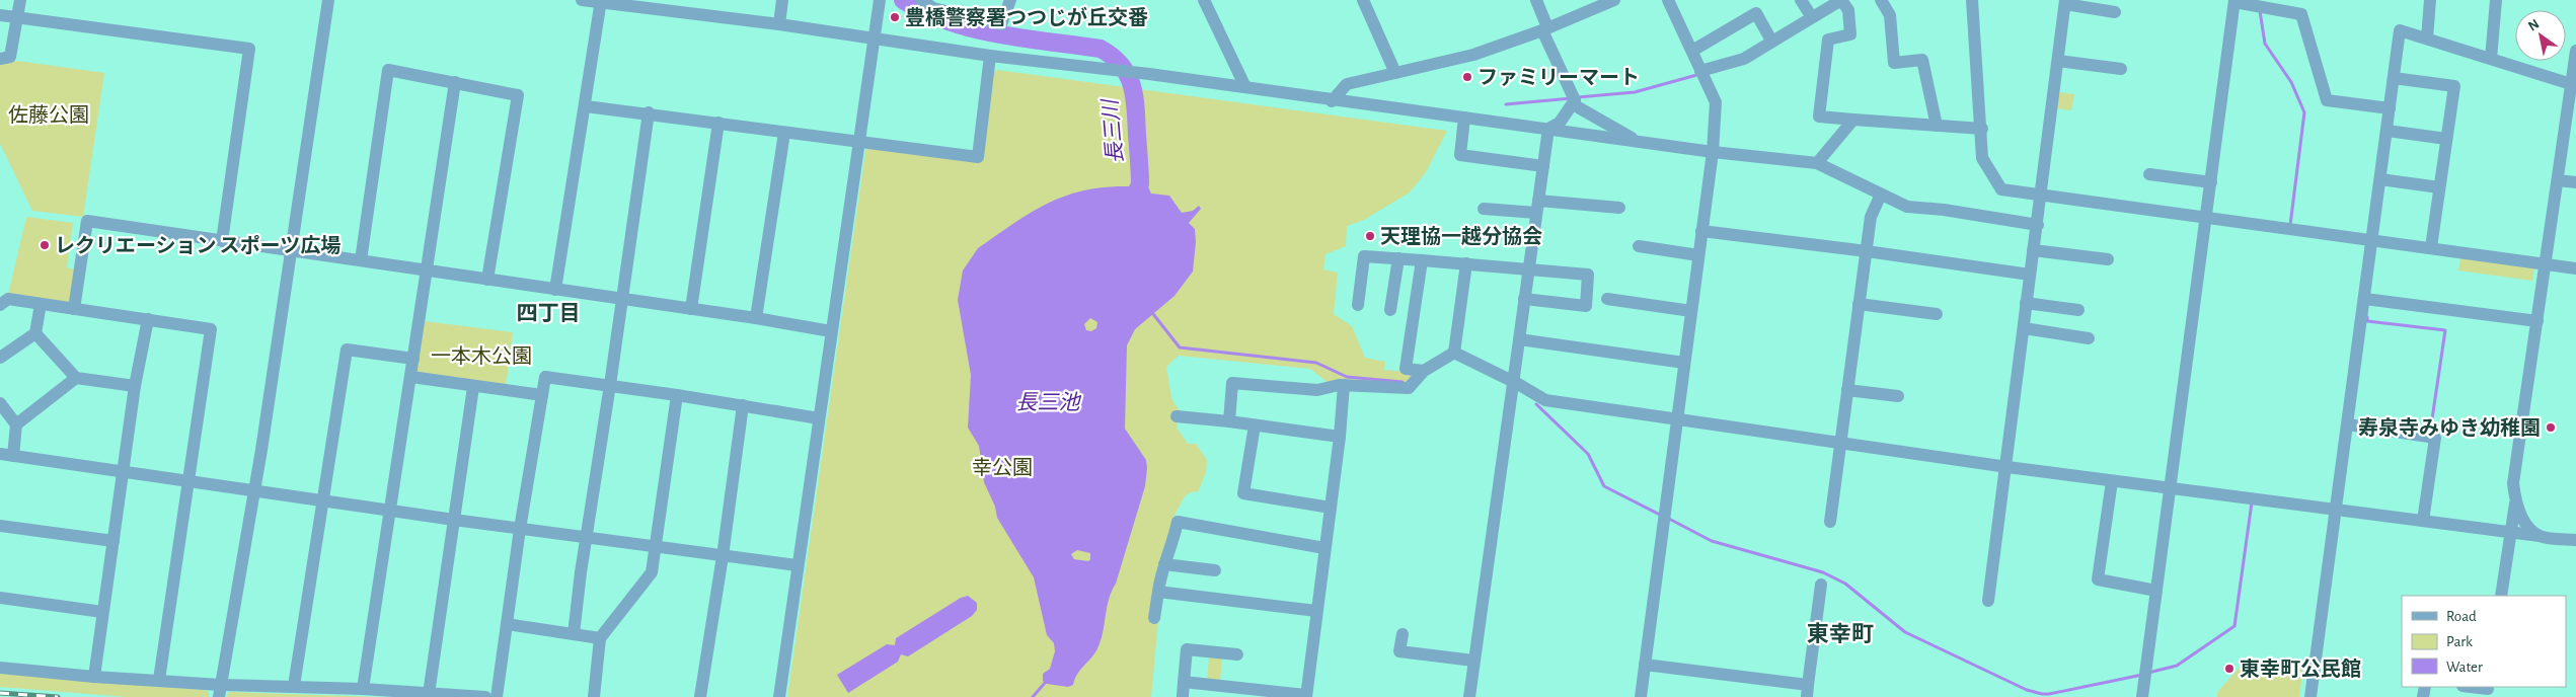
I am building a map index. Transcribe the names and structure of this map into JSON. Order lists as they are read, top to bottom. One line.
{"districts":["四丁目","東幸町"],"water":["長三川","長三池"],"parks":["佐藤公園","一本木公園","幸公園"],"places":["豊橋警察署つつじが丘交番","ファミリーマート","天理協一越分協会","レクリエーション スポーツ広場","寿泉寺みゆき幼稚園","東幸町公民館"],"legend":["Road","Park","Water"],"north":"top left"}
